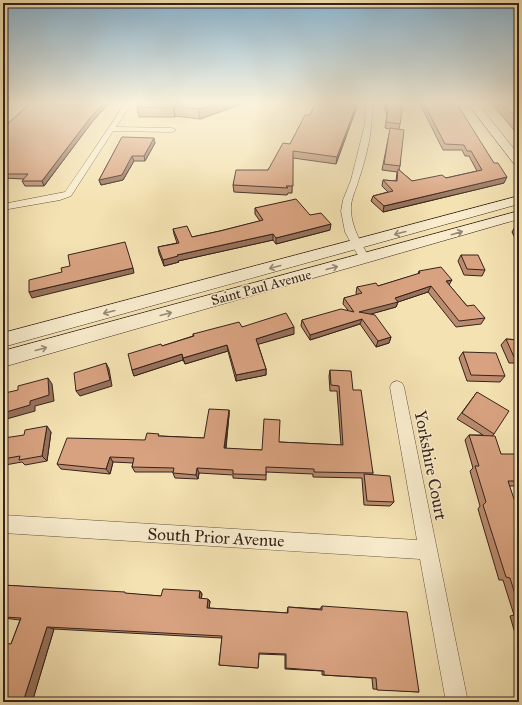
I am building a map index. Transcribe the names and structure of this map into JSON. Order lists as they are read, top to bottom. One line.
{"streets":{"main road":["Saint Paul Avenue"],"street":["Yorkshire Court","South Prior Avenue"]},"crossings":[["Yorkshire Court","South Prior Avenue"]]}
